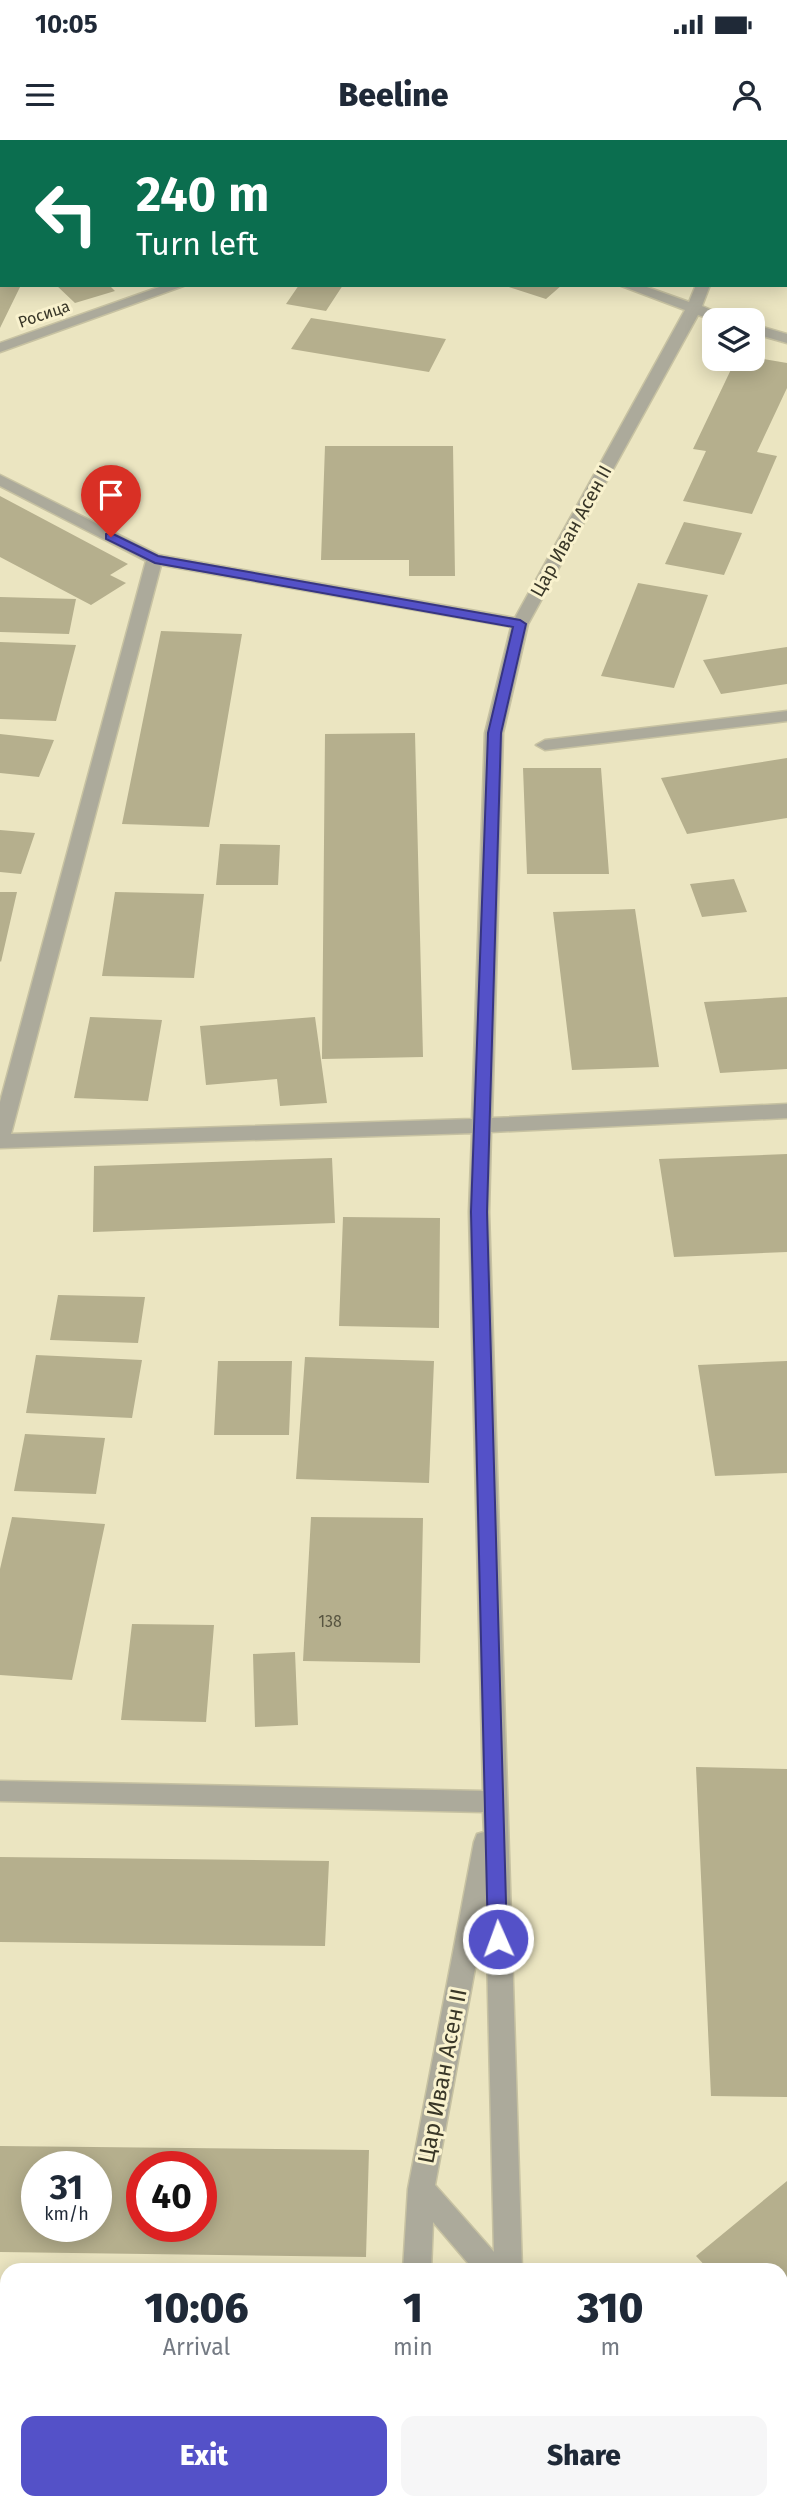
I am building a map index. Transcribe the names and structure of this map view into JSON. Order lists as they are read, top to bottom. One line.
{"streets":{"street":["Росица","Цар Иван Асен II"]},"house_numbers":["138"],"page":{"status":"10:05","header":"Beeline","turn":["240 m","Turn left"],"speed":"31 km/h","limit":"40","eta":["10:06","Arrival","1","min","310","m"],"buttons":["Exit","Share"]}}
